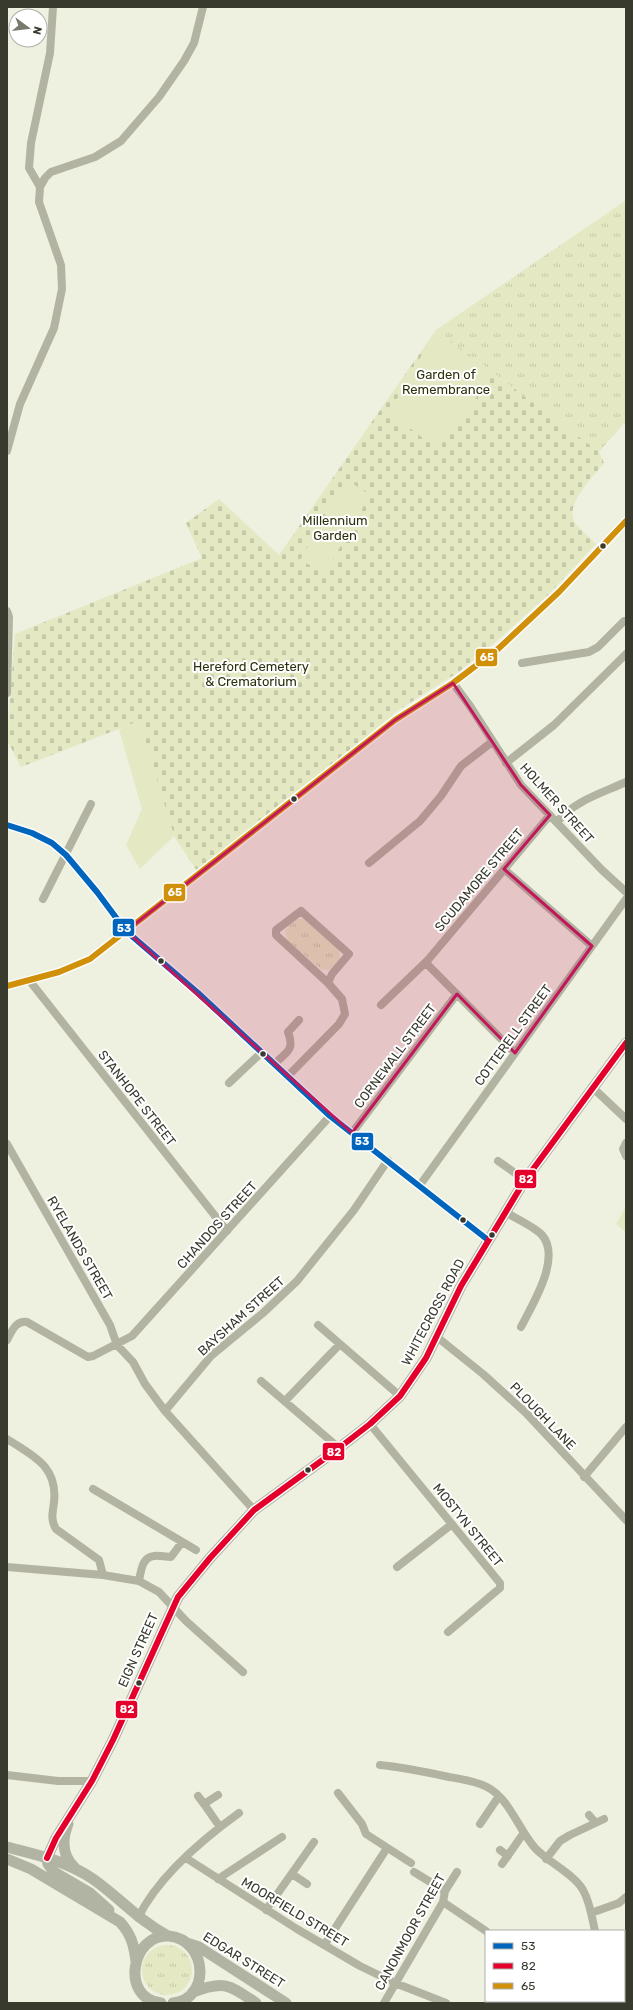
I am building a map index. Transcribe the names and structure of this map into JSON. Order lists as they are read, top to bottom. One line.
{"streets":{"highway":["WHITECROSS ROAD","EIGN STREET","EDGAR STREET"],"street":["HOLMER STREET","SCUDAMORE STREET","COTTERELL STREET","CORNEWALL STREET","STANHOPE STREET","CHANDOS STREET","RYELANDS STREET","BAYSHAM STREET","PLOUGH LANE","MOSTYN STREET","MOORFIELD STREET","CANONMOOR STREET"]},"crossings":[["HOLMER STREET","SCUDAMORE STREET"],["STANHOPE STREET","CHANDOS STREET"],["CHANDOS STREET","RYELANDS STREET"],["RYELANDS STREET","WHITECROSS ROAD"],["RYELANDS STREET","BAYSHAM STREET"],["WHITECROSS ROAD","PLOUGH LANE"],["WHITECROSS ROAD","MOSTYN STREET"],["WHITECROSS ROAD","EIGN STREET"],["EIGN STREET","EDGAR STREET"],["MOORFIELD STREET","CANONMOOR STREET"]],"parks":["Garden of Remembrance","Millennium Garden","Hereford Cemetery & Crematorium"],"lines":["transit line 65","transit line 53","transit line 82"],"legend":["53","82","65"],"north":"right"}
